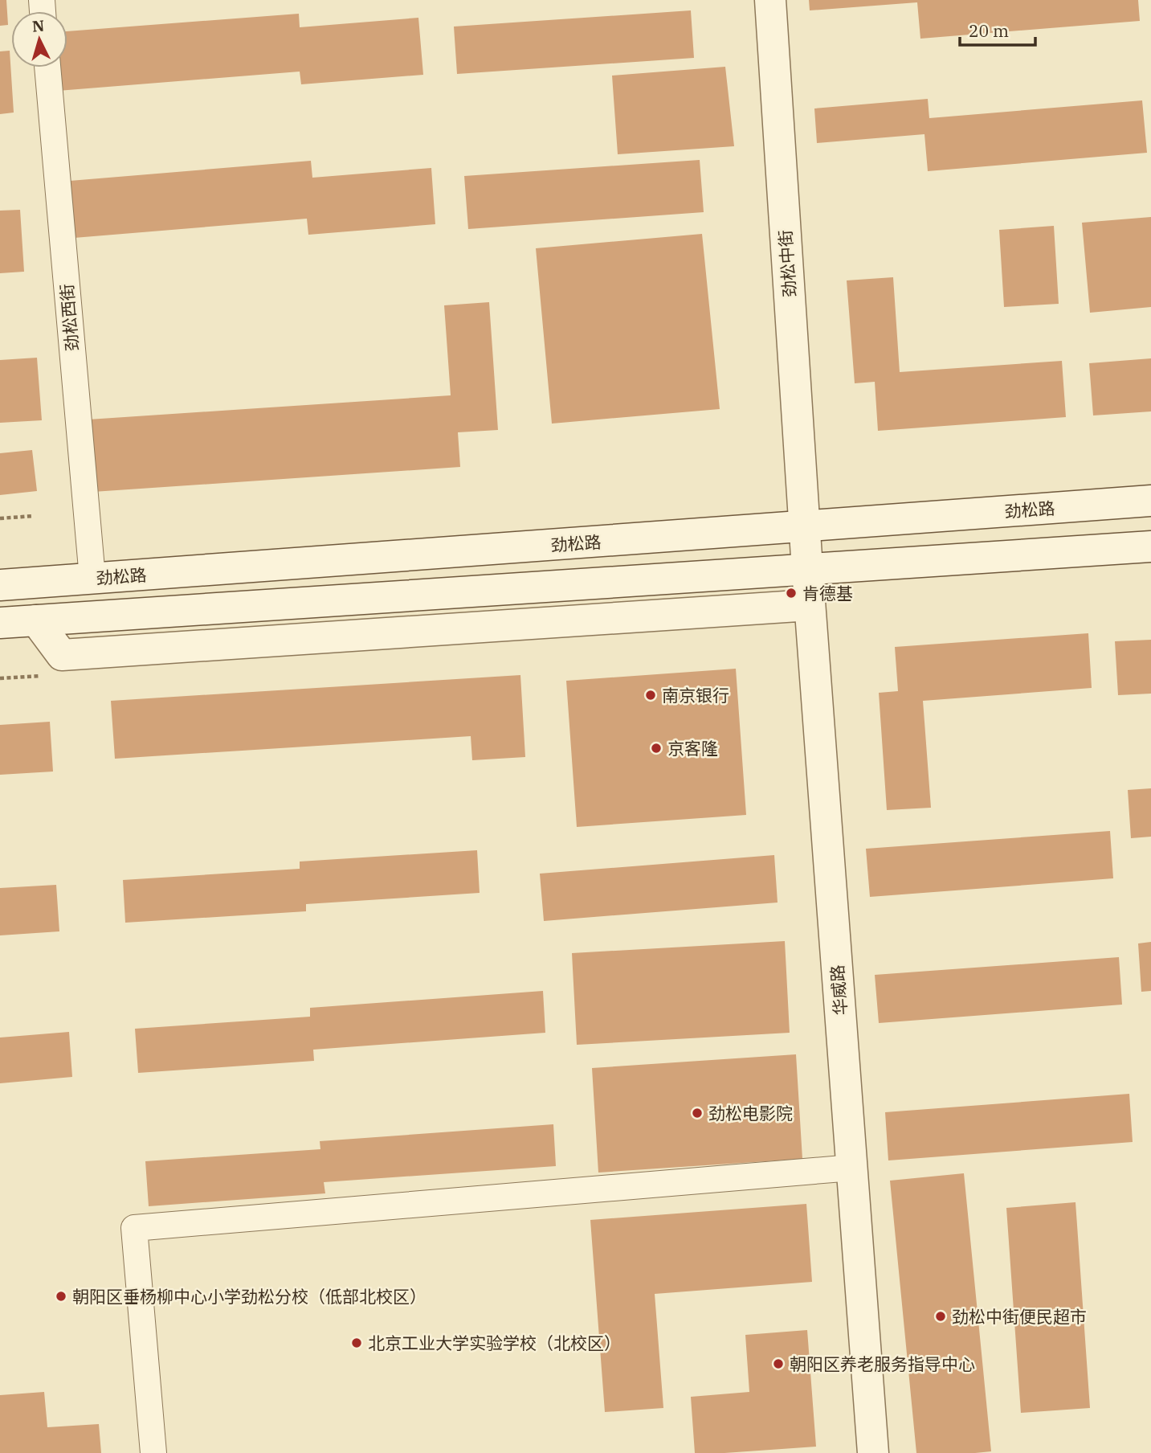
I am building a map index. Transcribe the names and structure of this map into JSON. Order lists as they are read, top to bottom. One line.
{"streets":{"main road":["劲松中街","劲松路","华威路"],"street":["劲松西街"]},"crossings":[["劲松中街","劲松路"],["劲松中街","华威路"],["劲松西街","劲松路"],["劲松路","华威路"]],"places":["肯德基","南京银行","京客隆","劲松电影院","朝阳区垂杨柳中心小学劲松分校（低部北校区）","劲松中街便民超市","北京工业大学实验学校（北校区）","朝阳区养老服务指导中心"],"scale_bar":"20 m","north":"top"}
